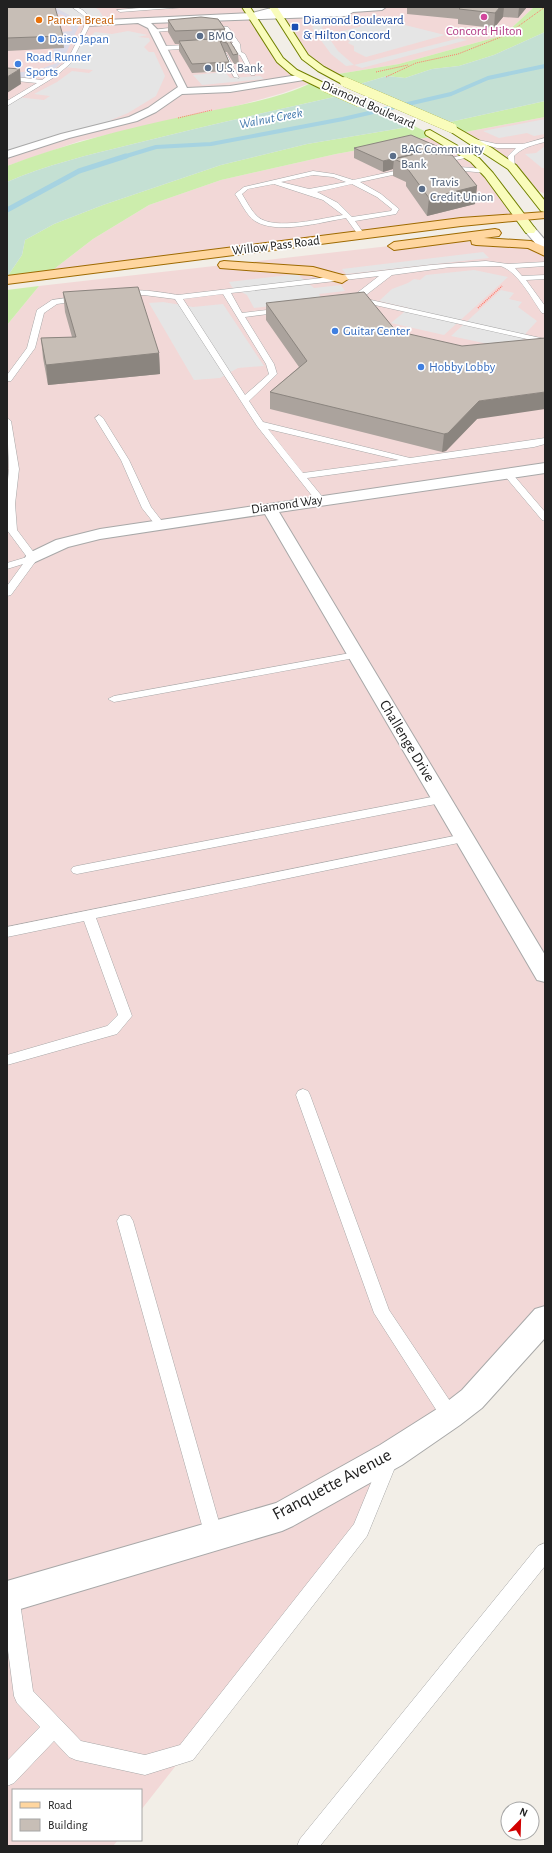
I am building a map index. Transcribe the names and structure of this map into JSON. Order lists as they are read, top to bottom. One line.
{"streets":{"main road":["Diamond Boulevard","Willow Pass Road"],"street":["Diamond Way","Challenge Drive","Franquette Avenue"]},"crossings":[["Diamond Boulevard","Willow Pass Road"],["Diamond Way","Challenge Drive"]],"water":["Walnut Creek"],"places":{"other":["Concord Hilton","Panera Bread","BMO","Daiso Japan","Road Runner Sports","U.S. Bank","BAC Community Bank","Travis Credit Union","Guitar Center","Hobby Lobby"],"transit":["Diamond Boulevard & Hilton Concord"]},"legend":["Road","Building"],"north":"top right"}
